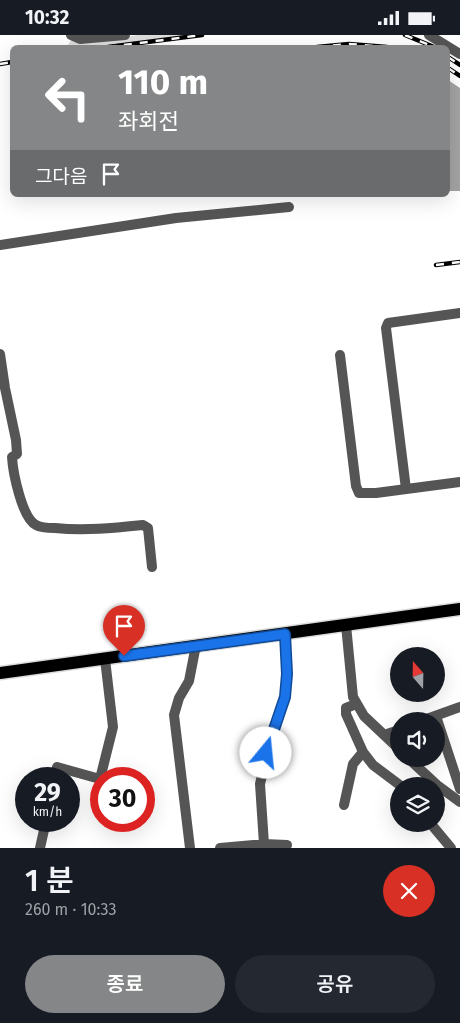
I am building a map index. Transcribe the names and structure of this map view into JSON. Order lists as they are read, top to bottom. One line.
{"north":"top","page":{"status":"10:32","turn":["110 m","좌회전"],"then":"그다음","speed":"29 km/h","limit":"30","heading":["1 분","260 m · 10:33"],"buttons":["종료","공유"]}}
